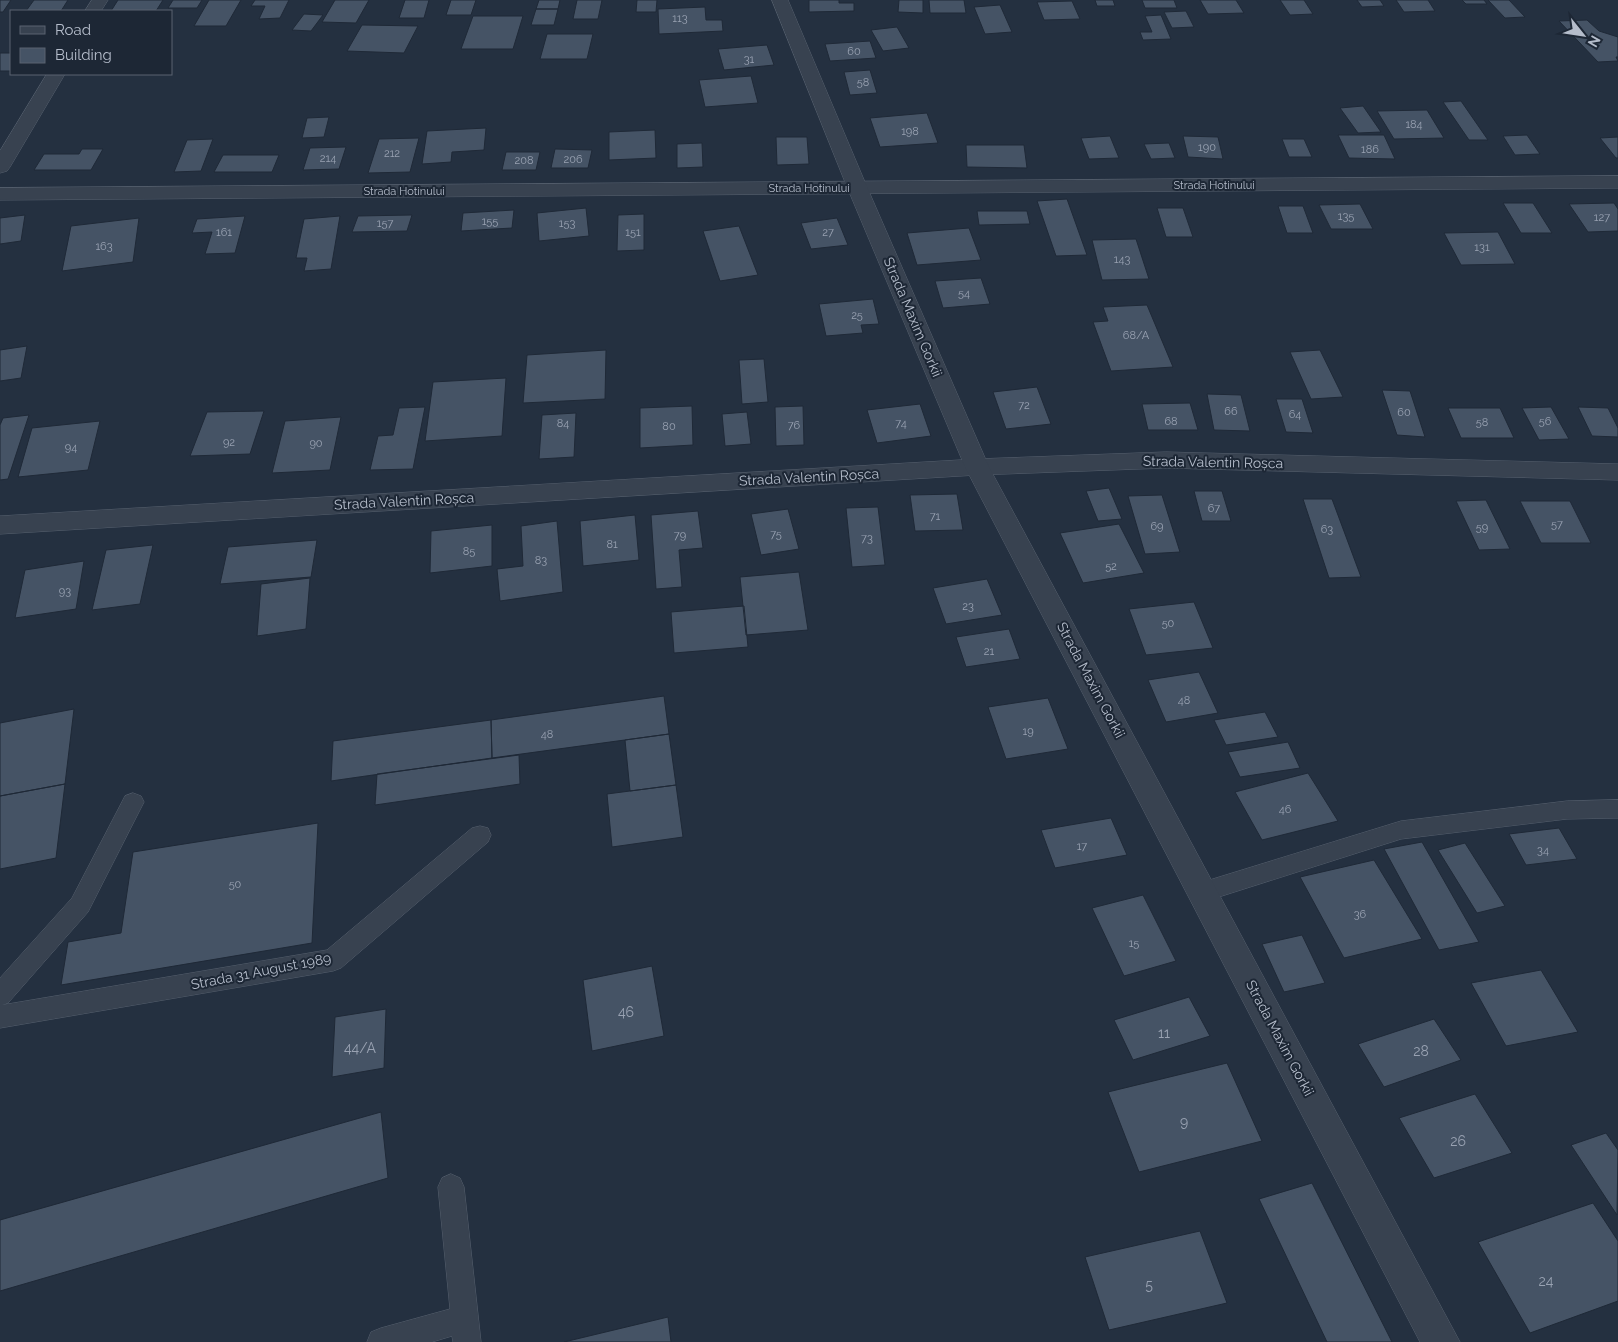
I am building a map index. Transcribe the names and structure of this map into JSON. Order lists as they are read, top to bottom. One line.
{"streets":{"street":["Strada Hotinului","Strada Maxim Gorkii","Strada Valentin Roșca"],"lane":["Strada 31 August 1989"]},"crossings":[["Strada Hotinului","Strada Maxim Gorkii"],["Strada Maxim Gorkii","Strada Valentin Roșca"]],"house_numbers":["113","60","31","58","184","198","190","186","212","214","206","208","135","127","155","157","153","161","151","27","163","131","143","54","25","68/A","72","66","60","64","68","56","58","84","74","76","80","92","90","94","67","71","57","69","59","63","75","79","73","81","85","83","52","93","23","50","21","48","19","48","46","17","34","50","36","15","46","11","44/A","28","9","26","24","5"],"legend":["Road","Building"],"north":"bottom right"}
